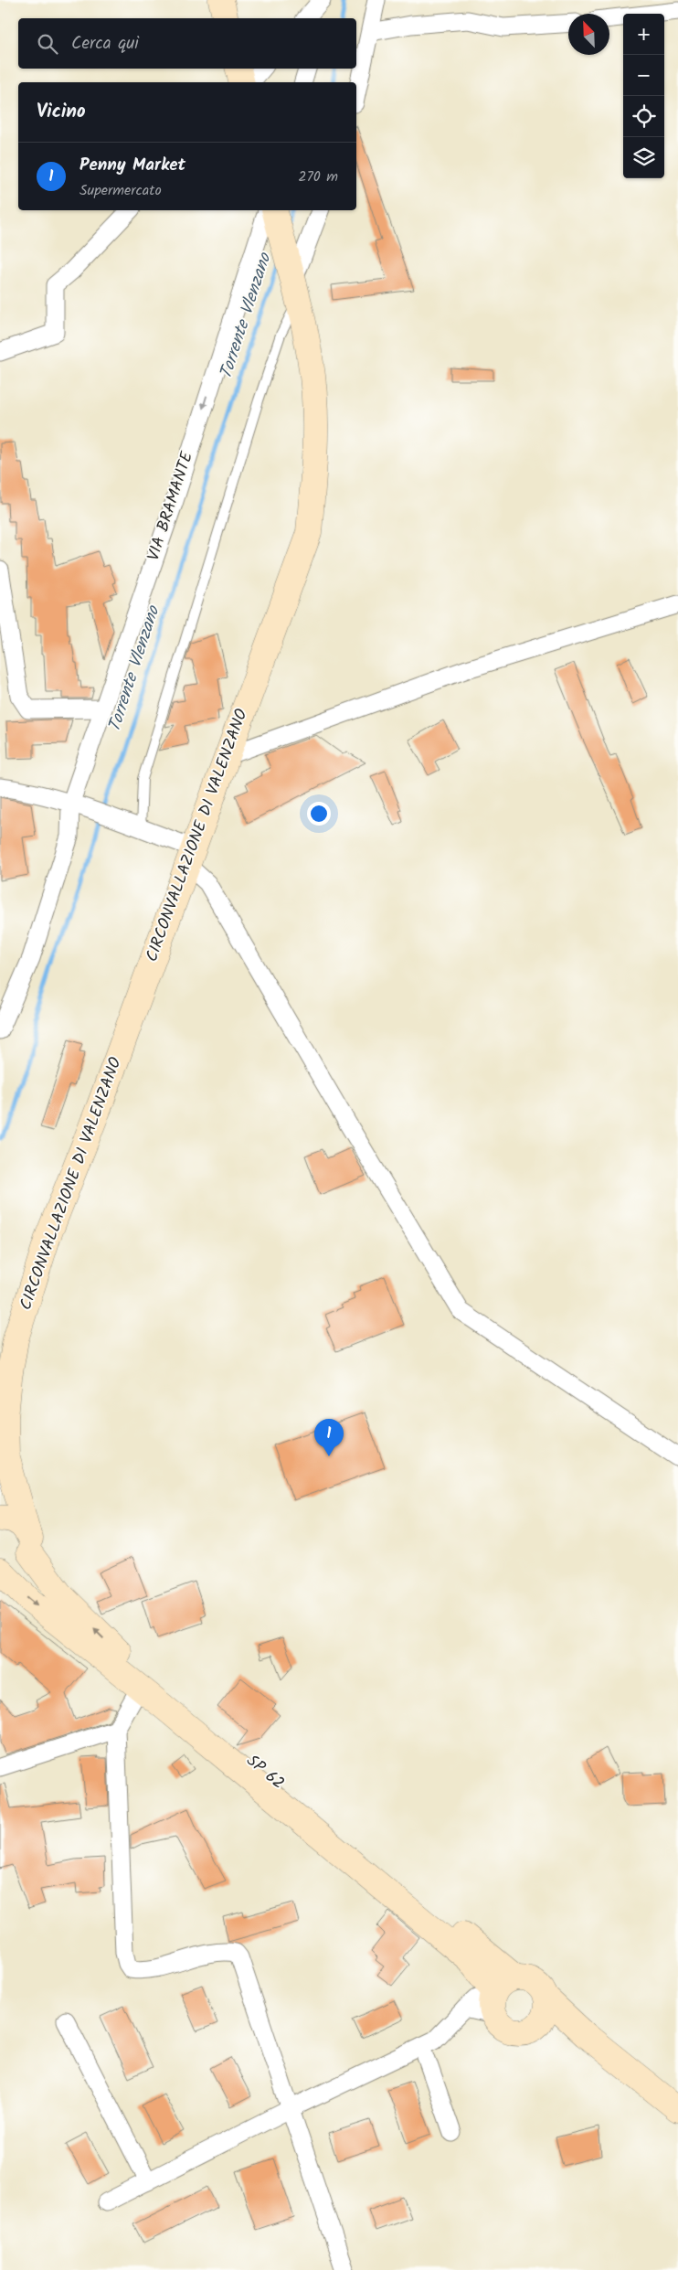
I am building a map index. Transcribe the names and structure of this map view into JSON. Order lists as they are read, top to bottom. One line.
{"streets":{"main road":["CIRCONVALLAZIONE DI VALENZANO","SP 62"],"street":["VIA BRAMANTE"]},"one_way":["VIA BRAMANTE"],"water":["Torrente Vlenzano"],"north":"top left","page":{"map_buttons":["+","−"],"search":"Cerca qui","heading":"Vicino","list":[{"mark":"1","name":"Penny Market","note":"Supermercato","value":"270 m"}],"pins":"1"}}
